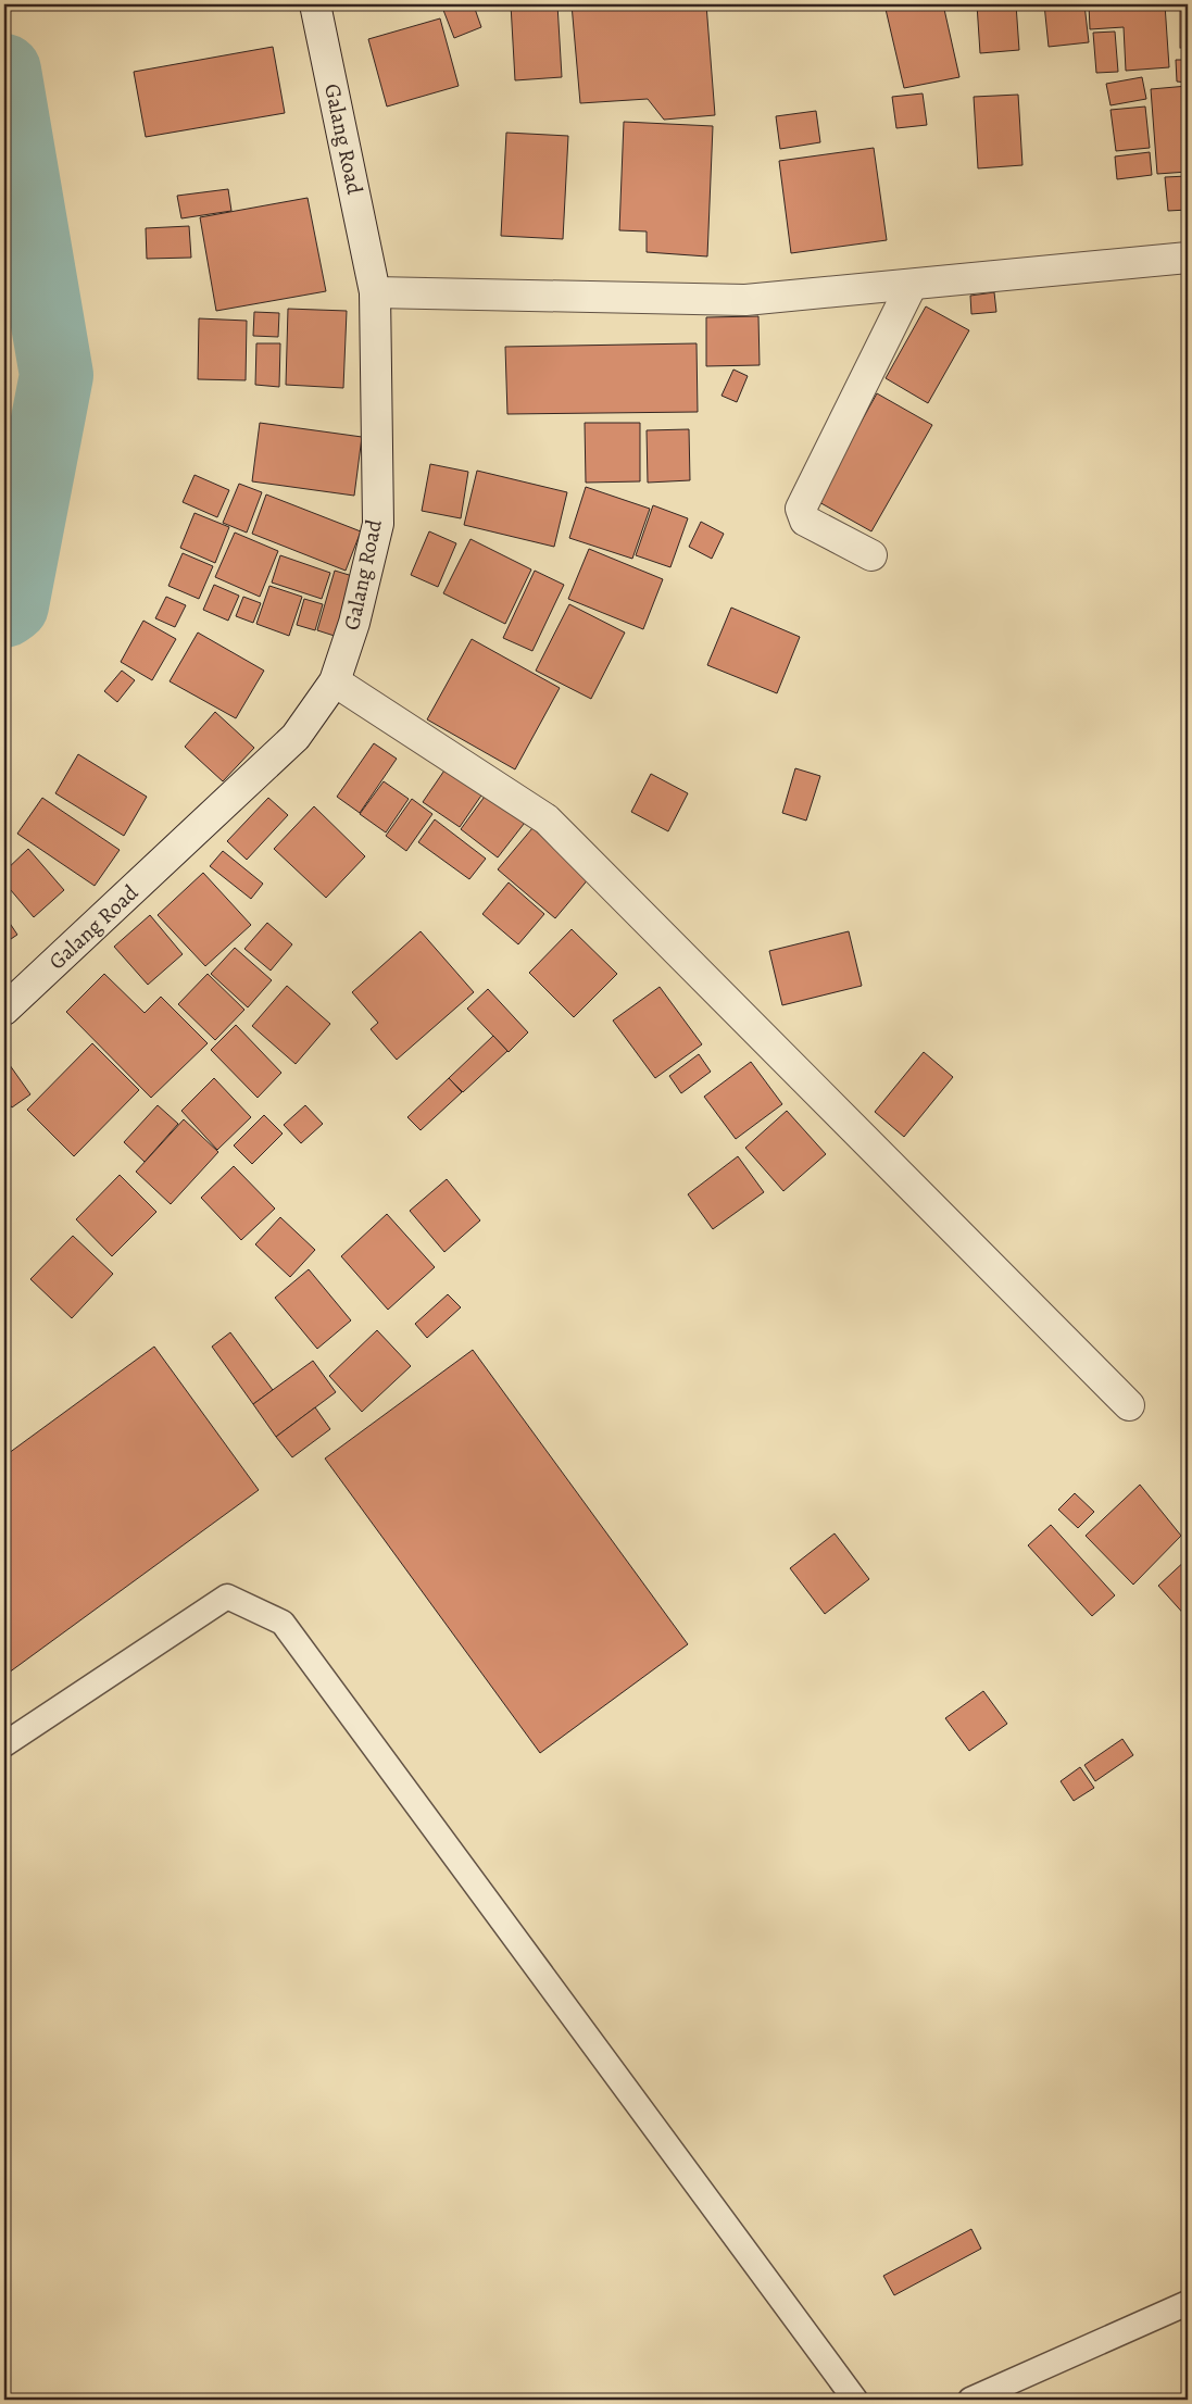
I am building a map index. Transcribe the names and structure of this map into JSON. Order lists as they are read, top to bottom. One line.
{"streets":{"street":["Galang Road"]}}
